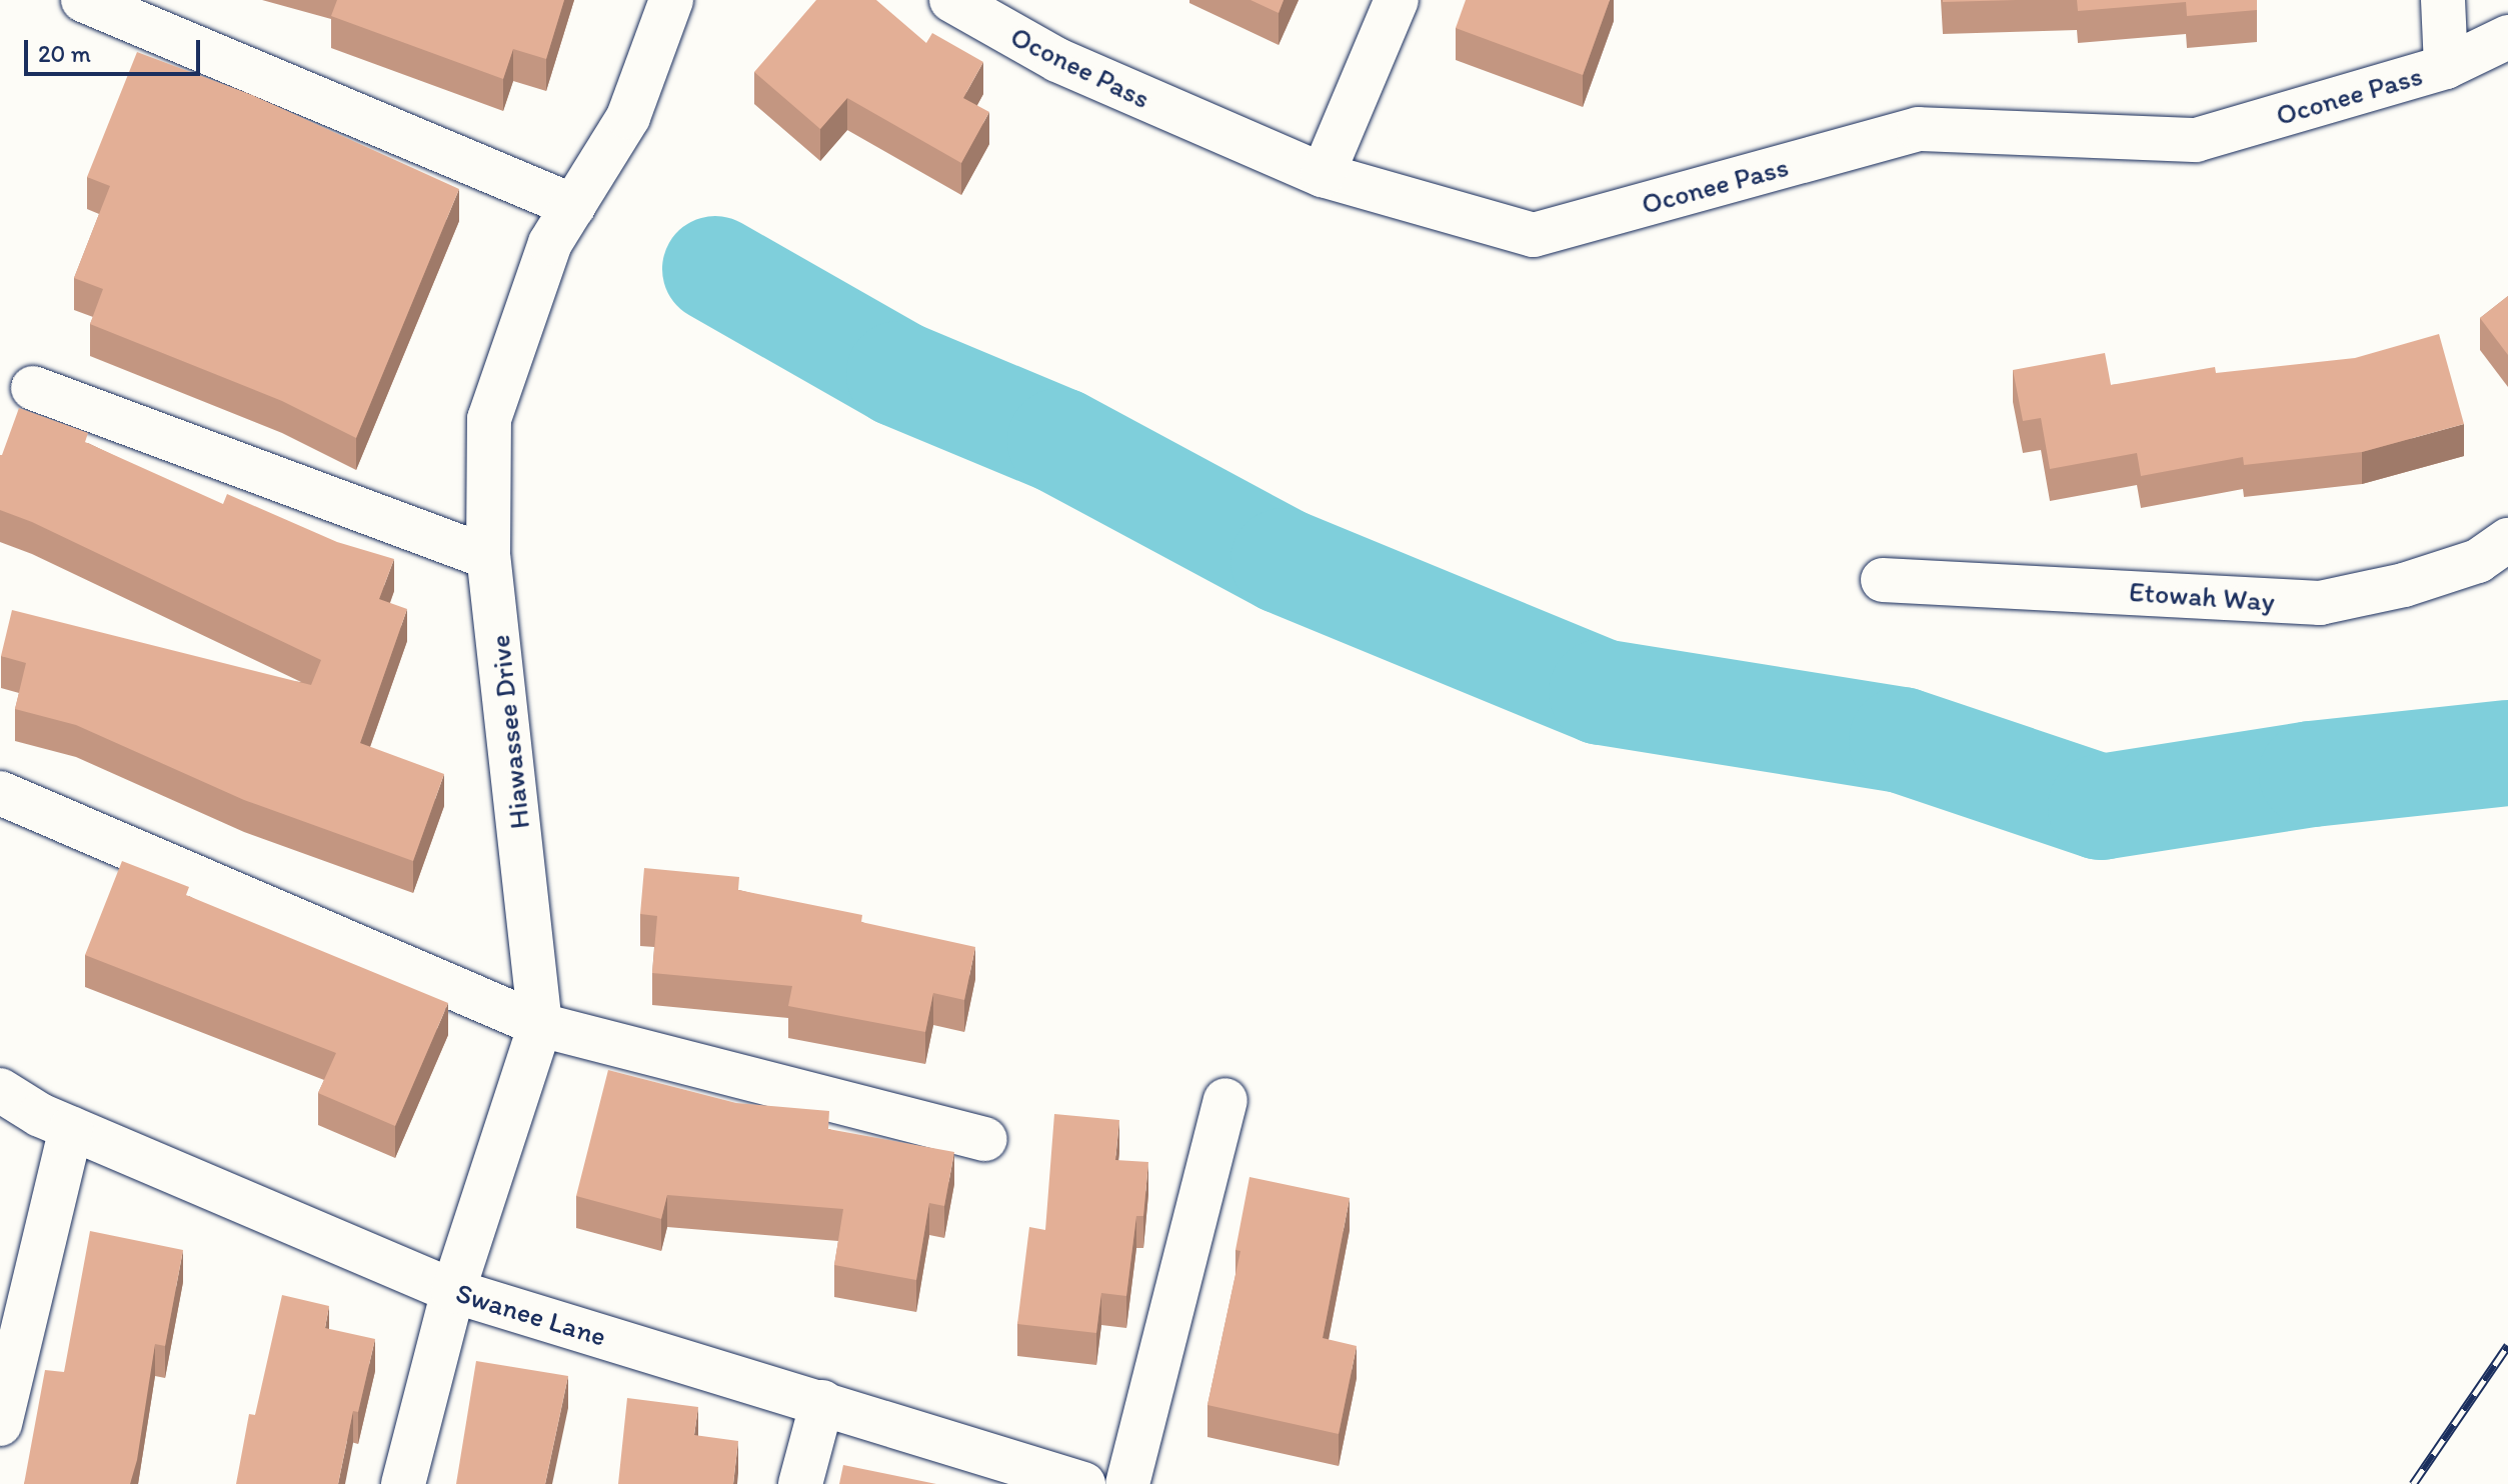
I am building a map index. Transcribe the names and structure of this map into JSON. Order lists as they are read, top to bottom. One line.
{"streets":{"street":["Oconee Pass","Etowah Way","Hiawassee Drive","Swanee Lane"]},"crossings":[["Hiawassee Drive","Swanee Lane"]],"scale_bar":"20 m"}
